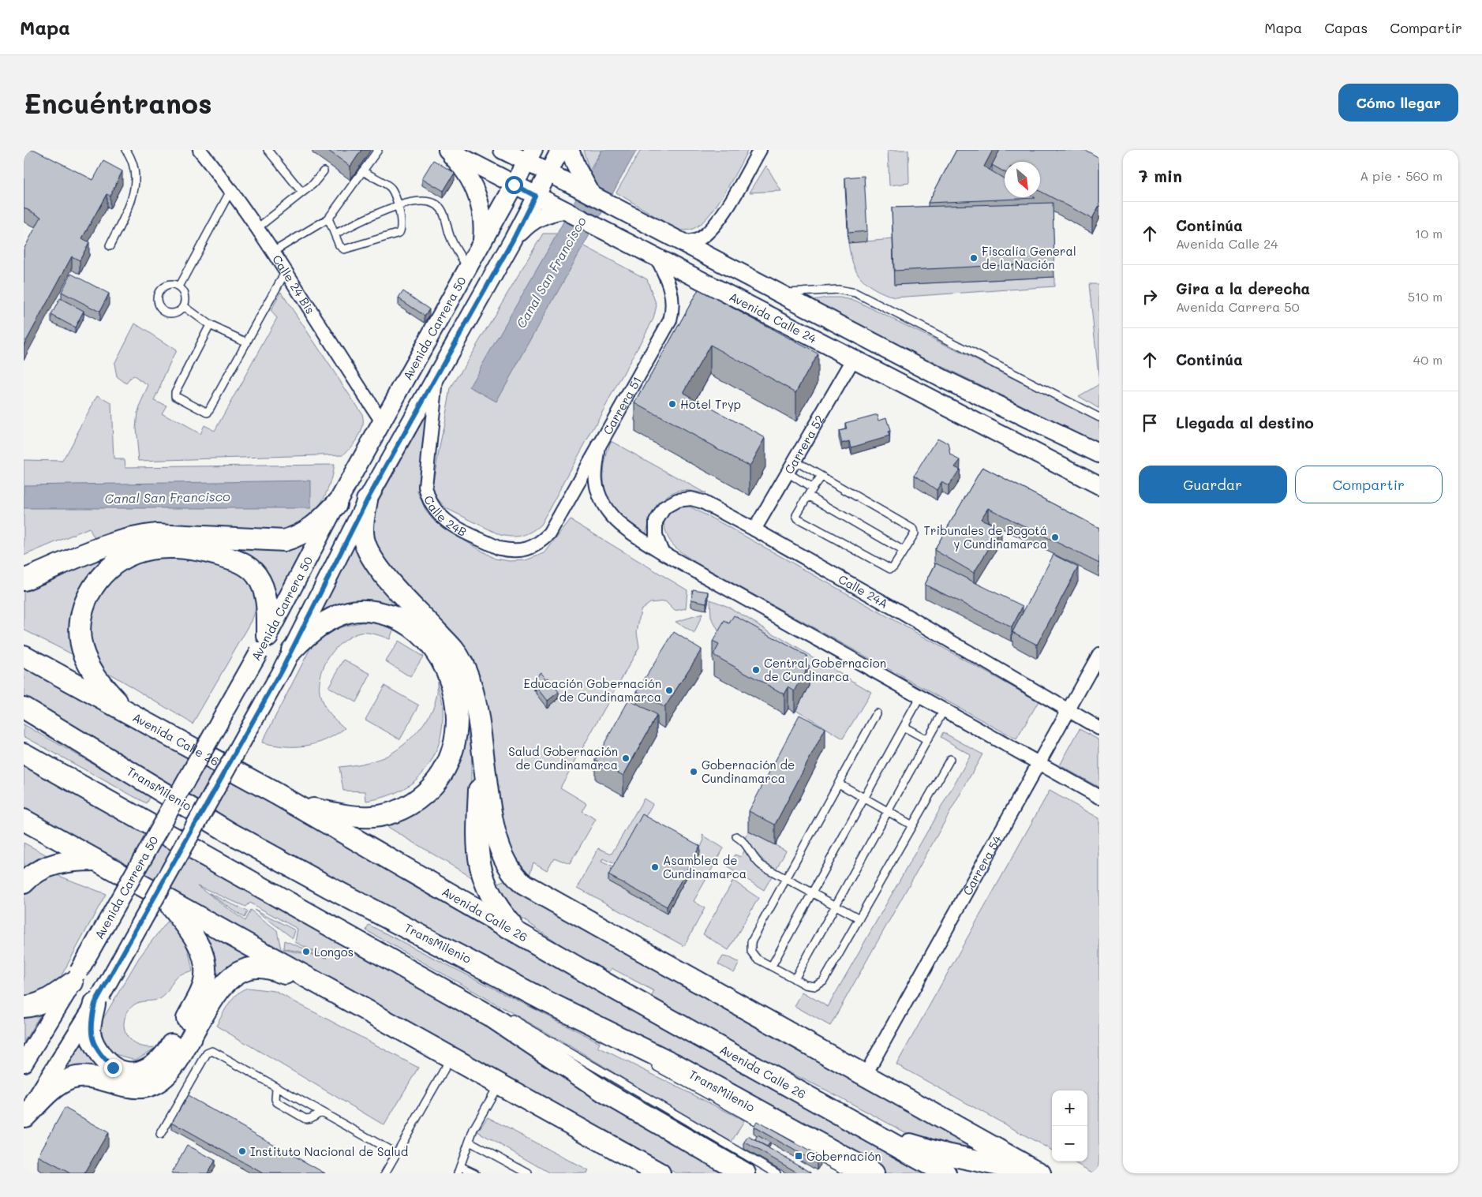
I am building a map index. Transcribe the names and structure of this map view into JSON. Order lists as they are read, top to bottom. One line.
{"streets":{"main road":["Avenida Calle 24","Avenida Carrera 50","Avenida Calle 26"],"street":["Calle 24 Bis","Carrera 51","Carrera 52","Calle 24B","Calle 24A","Carrera 54"],"lane":["TransMilenio"]},"crossings":[["Calle 24 Bis","Avenida Carrera 50"],["Avenida Calle 24","Avenida Carrera 50"],["Avenida Calle 24","Carrera 51"],["Avenida Calle 24","Carrera 52"],["Avenida Carrera 50","Calle 24B"],["Carrera 51","Calle 24B"],["Carrera 52","Calle 24A"],["Calle 24A","Carrera 54"]],"water":["Canal San Francisco"],"places":{"other":["Fiscalía General de la Nación","Hotel Tryp","Tribunales de Bogotá y Cundinamarca","Central Gobernacion de Cundinarca","Educación Gobernación de Cundinamarca","Salud Gobernación de Cundinamarca","Gobernación de Cundinamarca","Asamblea de Cundinamarca","Longos","Instituto Nacional de Salud"],"transit":["Gobernación"]},"north":"bottom right","page":{"header":"Mapa","nav":["Mapa","Capas","Compartir"],"buttons":["Cómo llegar",["Guardar","Compartir"]],"title":"Encuéntranos","heading":["7 min","A pie · 560 m"],"list":[["Continúa","Avenida Calle 24","10 m"],["Gira a la derecha","Avenida Carrera 50","510 m"],["Continúa","40 m"],"Llegada al destino"],"map_buttons":["+","−"]}}
